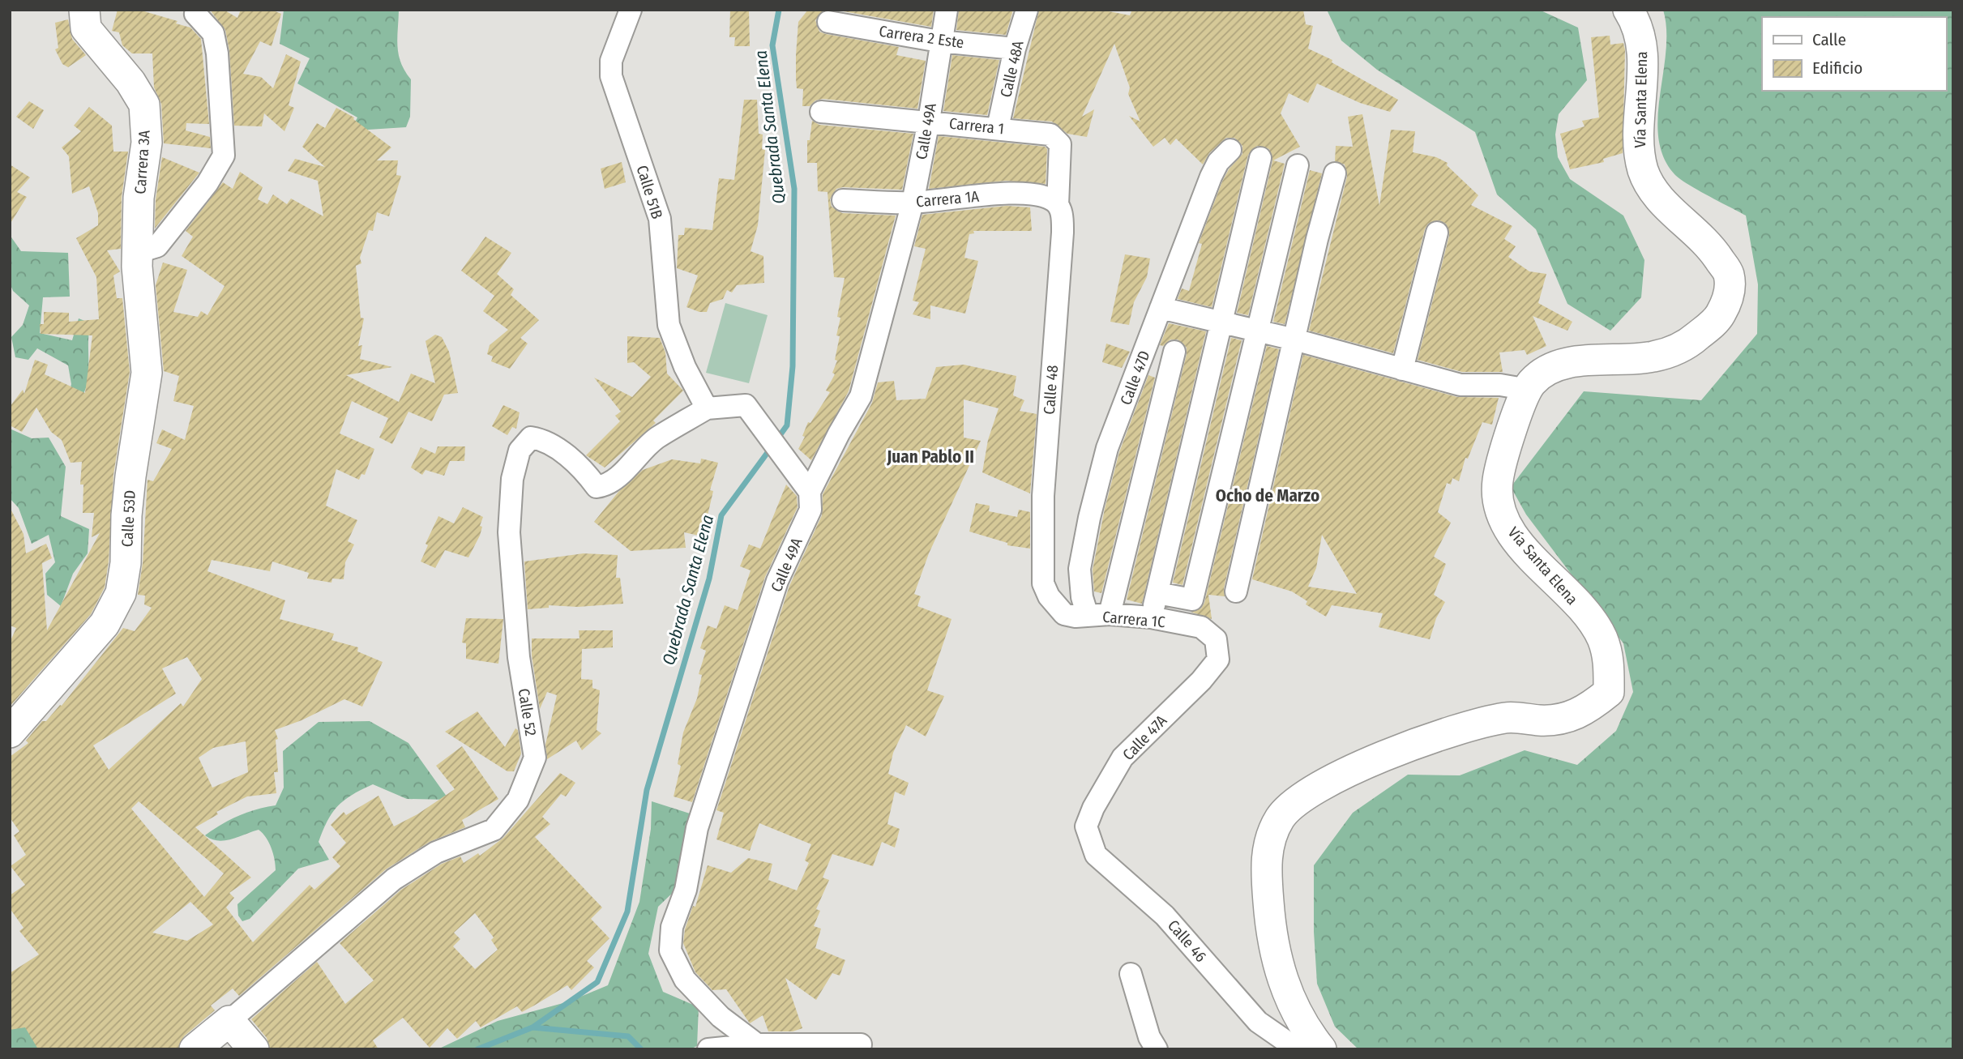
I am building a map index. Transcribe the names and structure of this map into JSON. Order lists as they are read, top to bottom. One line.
{"streets":{"main road":["Vía Santa Elena","Carrera 3A","Calle 53D","Calle 52"],"street":["Carrera 2 Este","Calle 48A","Carrera 1","Calle 49A","Calle 51B","Carrera 1A","Calle 47D","Calle 48","Carrera 1C","Calle 47A","Calle 46"]},"crossings":[["Carrera 2 Este","Calle 48A"],["Carrera 2 Este","Calle 49A"],["Calle 48A","Carrera 1"],["Carrera 1","Calle 49A"],["Carrera 1","Calle 48"],["Calle 49A","Carrera 1A"],["Carrera 3A","Calle 53D"],["Calle 51B","Calle 52"],["Carrera 1A","Calle 48"],["Calle 47D","Carrera 1C"],["Calle 48","Carrera 1C"],["Carrera 1C","Calle 47A"],["Calle 47A","Calle 46"]],"districts":["Juan Pablo II","Ocho de Marzo"],"water":["Quebrada Santa Elena"],"legend":["Calle","Edificio"]}
